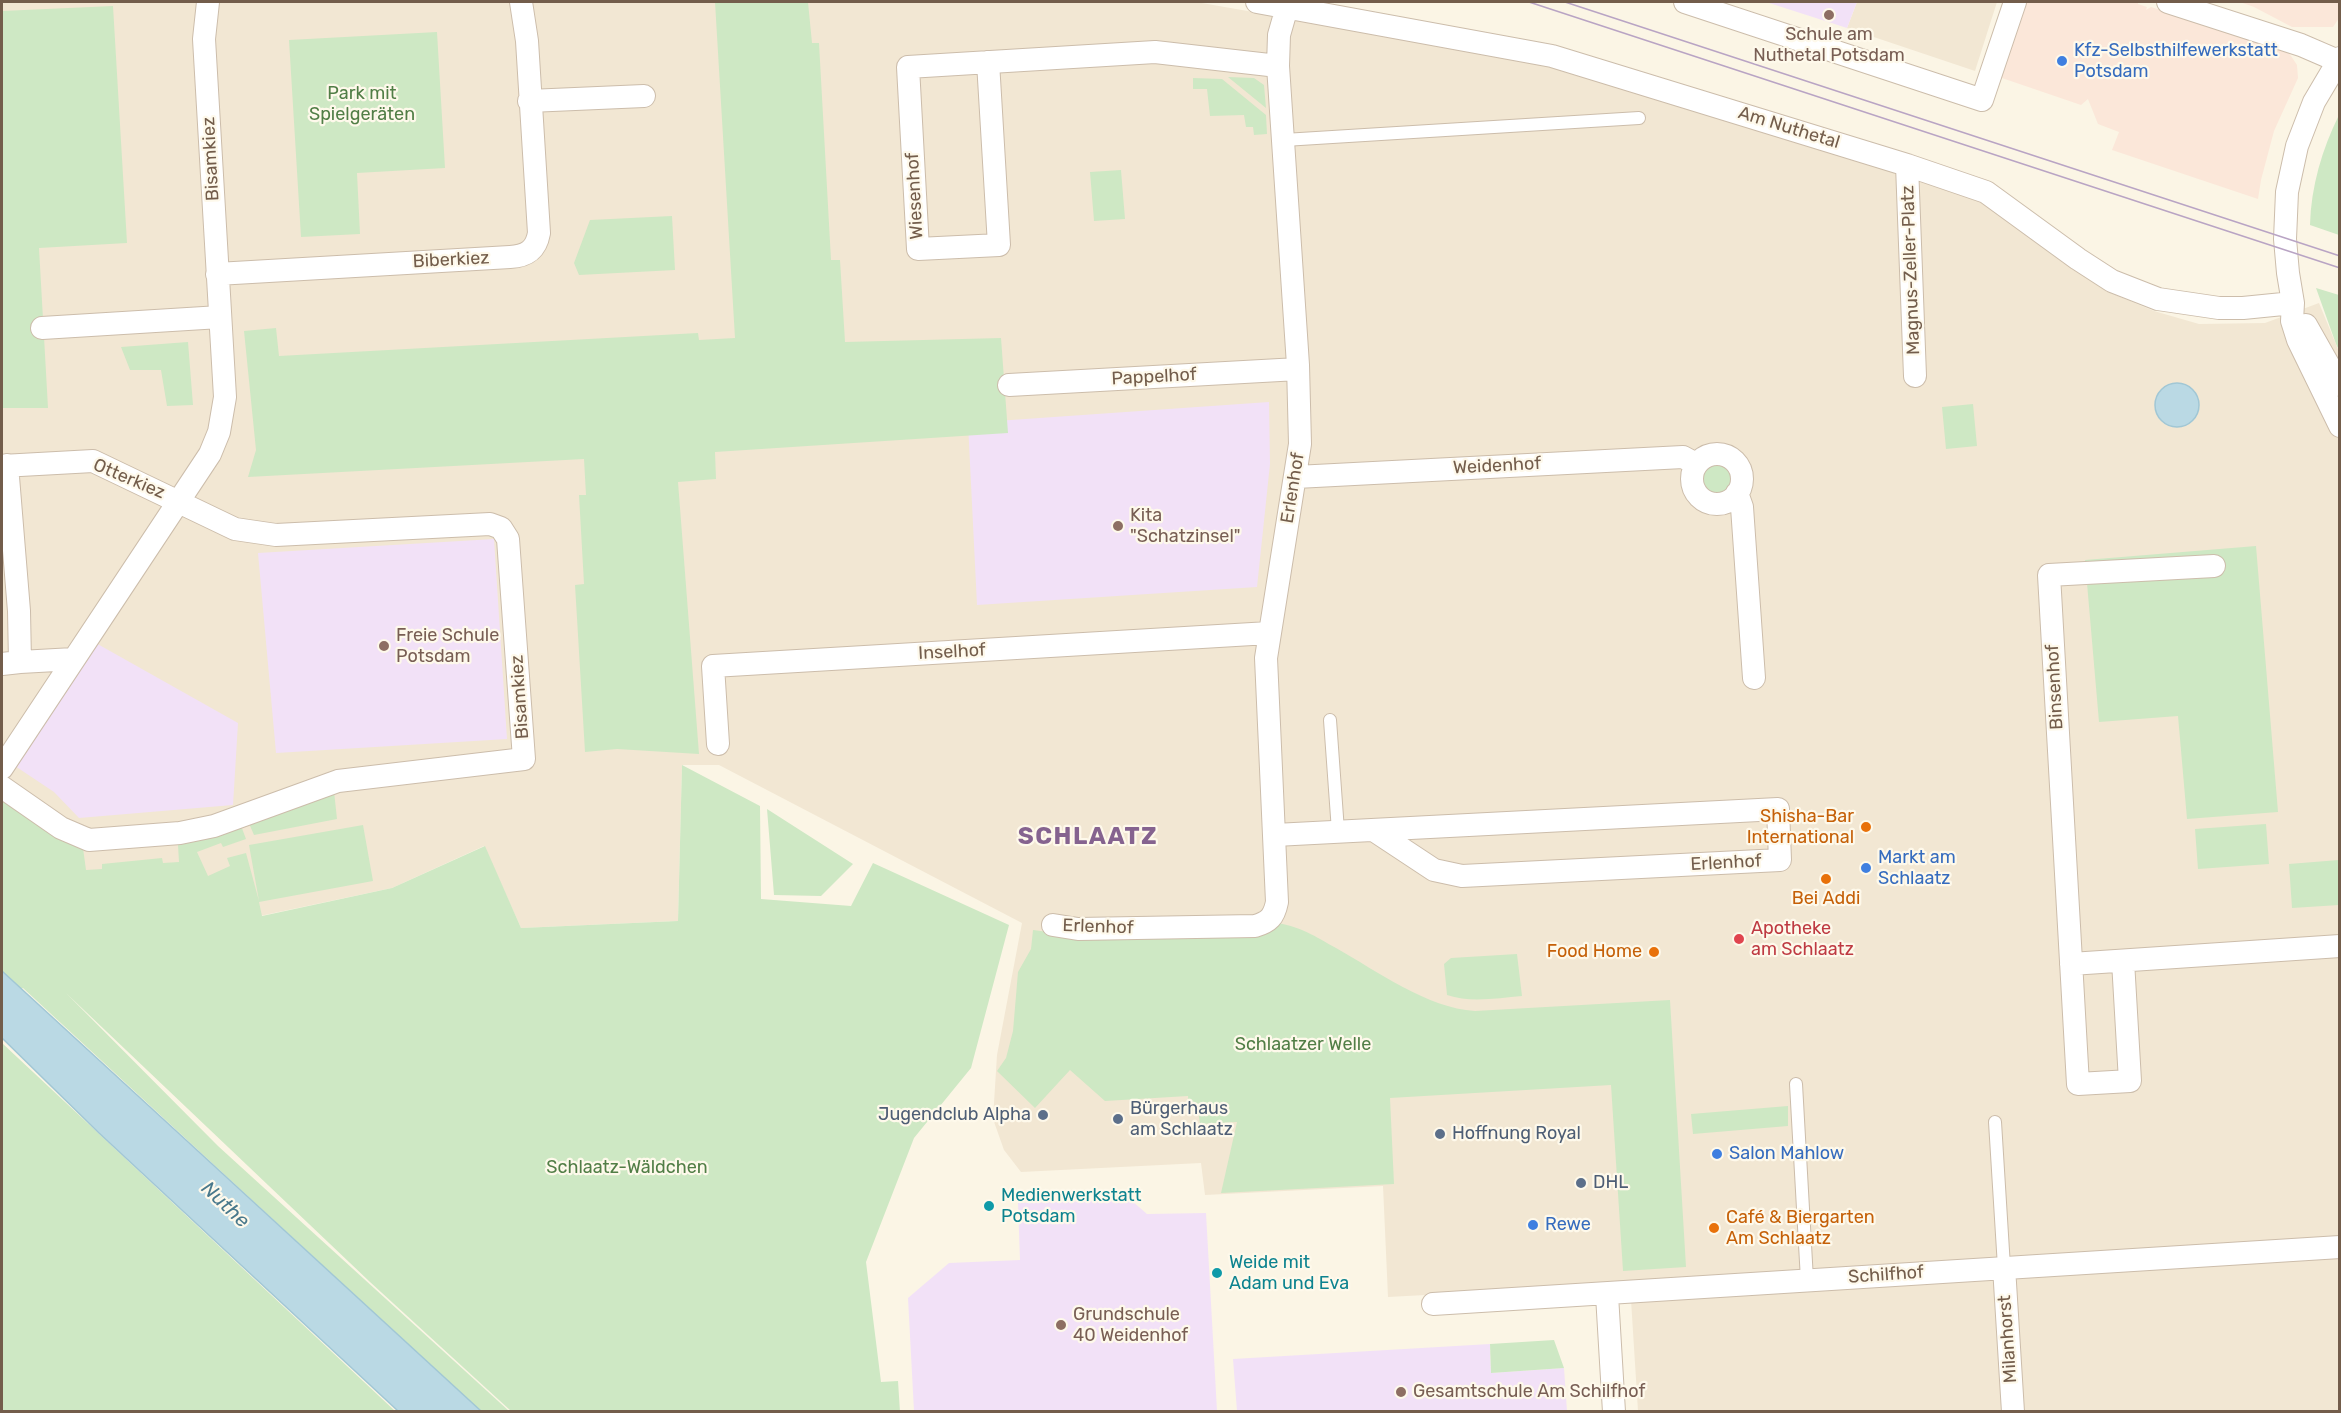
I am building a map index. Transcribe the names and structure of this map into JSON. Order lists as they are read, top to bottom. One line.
{"streets":{"street":["Am Nuthetal","Bisamkiez","Wiesenhof","Biberkiez","Magnus-Zeller-Platz","Pappelhof","Weidenhof","Otterkiez","Erlenhof","Inselhof","Binsenhof","Schilfhof","Milanhorst"]},"crossings":[["Am Nuthetal","Magnus-Zeller-Platz"],["Am Nuthetal","Erlenhof"],["Bisamkiez","Biberkiez"],["Bisamkiez","Otterkiez"],["Wiesenhof","Erlenhof"],["Pappelhof","Erlenhof"],["Weidenhof","Erlenhof"],["Erlenhof","Inselhof"],["Schilfhof","Milanhorst"]],"districts":["SCHLAATZ"],"water":["Nuthe"],"parks":["Park mit Spielgeräten","Schlaatzer Welle","Schlaatz-Wäldchen"],"places":["Schule am Nuthetal Potsdam","Kfz-Selbsthilfewerkstatt Potsdam","Kita \"Schatzinsel\"","Freie Schule Potsdam","Shisha-Bar International","Markt am Schlaatz","Bei Addi","Apotheke am Schlaatz","Food Home","Jugendclub Alpha","Bürgerhaus am Schlaatz","Hoffnung Royal","Salon Mahlow","DHL","Medienwerkstatt Potsdam","Rewe","Café & Biergarten Am Schlaatz","Weide mit Adam und Eva","Grundschule 40 Weidenhof","Gesamtschule Am Schilfhof"]}
